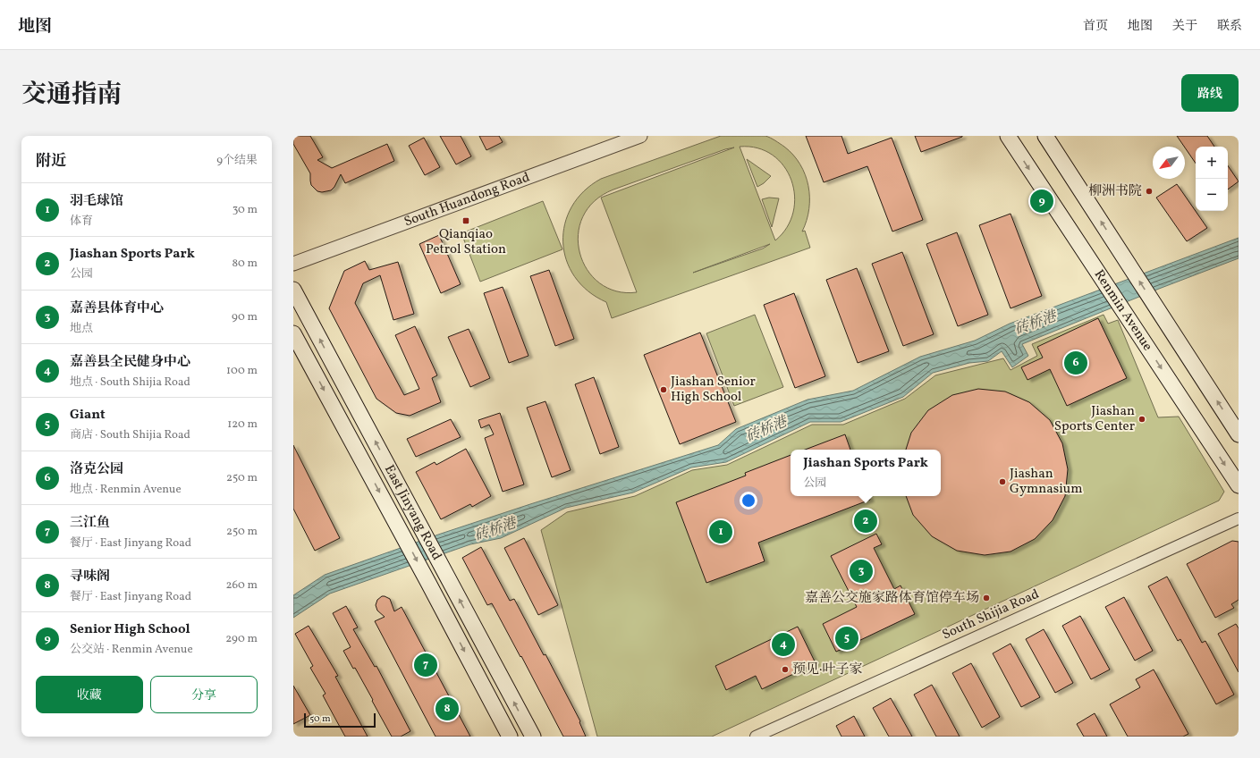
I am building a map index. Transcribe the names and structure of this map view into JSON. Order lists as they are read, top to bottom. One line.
{"streets":{"main road":["Renmin Avenue","East Jinyang Road"],"street":["South Huandong Road","South Shijia Road"]},"water":["砖桥港"],"places":{"other":["柳洲书院","Jiashan Senior High School","Jiashan Sports Center","Jiashan Gymnasium","嘉善公交施家路体育馆停车场","预见·叶子家"],"transit":["Qianqiao Petrol Station"]},"scale_bar":"50 m","north":"bottom left","page":{"header":"地图","nav":["首页","地图","关于","联系"],"title":"交通指南","buttons":["路线",["收藏","分享"]],"heading":["附近","9个结果"],"map_buttons":["+","−"],"list":[{"mark":"1","name":"羽毛球馆","note":"体育","value":"30 m"},{"mark":"2","name":"Jiashan Sports Park","note":"公园","value":"80 m"},{"mark":"3","name":"嘉善县体育中心","note":"地点","value":"90 m"},{"mark":"4","name":"嘉善县全民健身中心","note":"地点 · South Shijia Road","value":"100 m"},{"mark":"5","name":"Giant","note":"商店 · South Shijia Road","value":"120 m"},{"mark":"6","name":"洛克公园","note":"地点 · Renmin Avenue","value":"250 m"},{"mark":"7","name":"三江鱼","note":"餐厅 · East Jinyang Road","value":"250 m"},{"mark":"8","name":"寻味阁","note":"餐厅 · East Jinyang Road","value":"260 m"},{"mark":"9","name":"Senior High School","note":"公交站 · Renmin Avenue","value":"290 m"}],"pins":["9","6","2","1","3","5","4","7","8"],"popup":["Jiashan Sports Park","公园"],"scale":"50 m"}}
